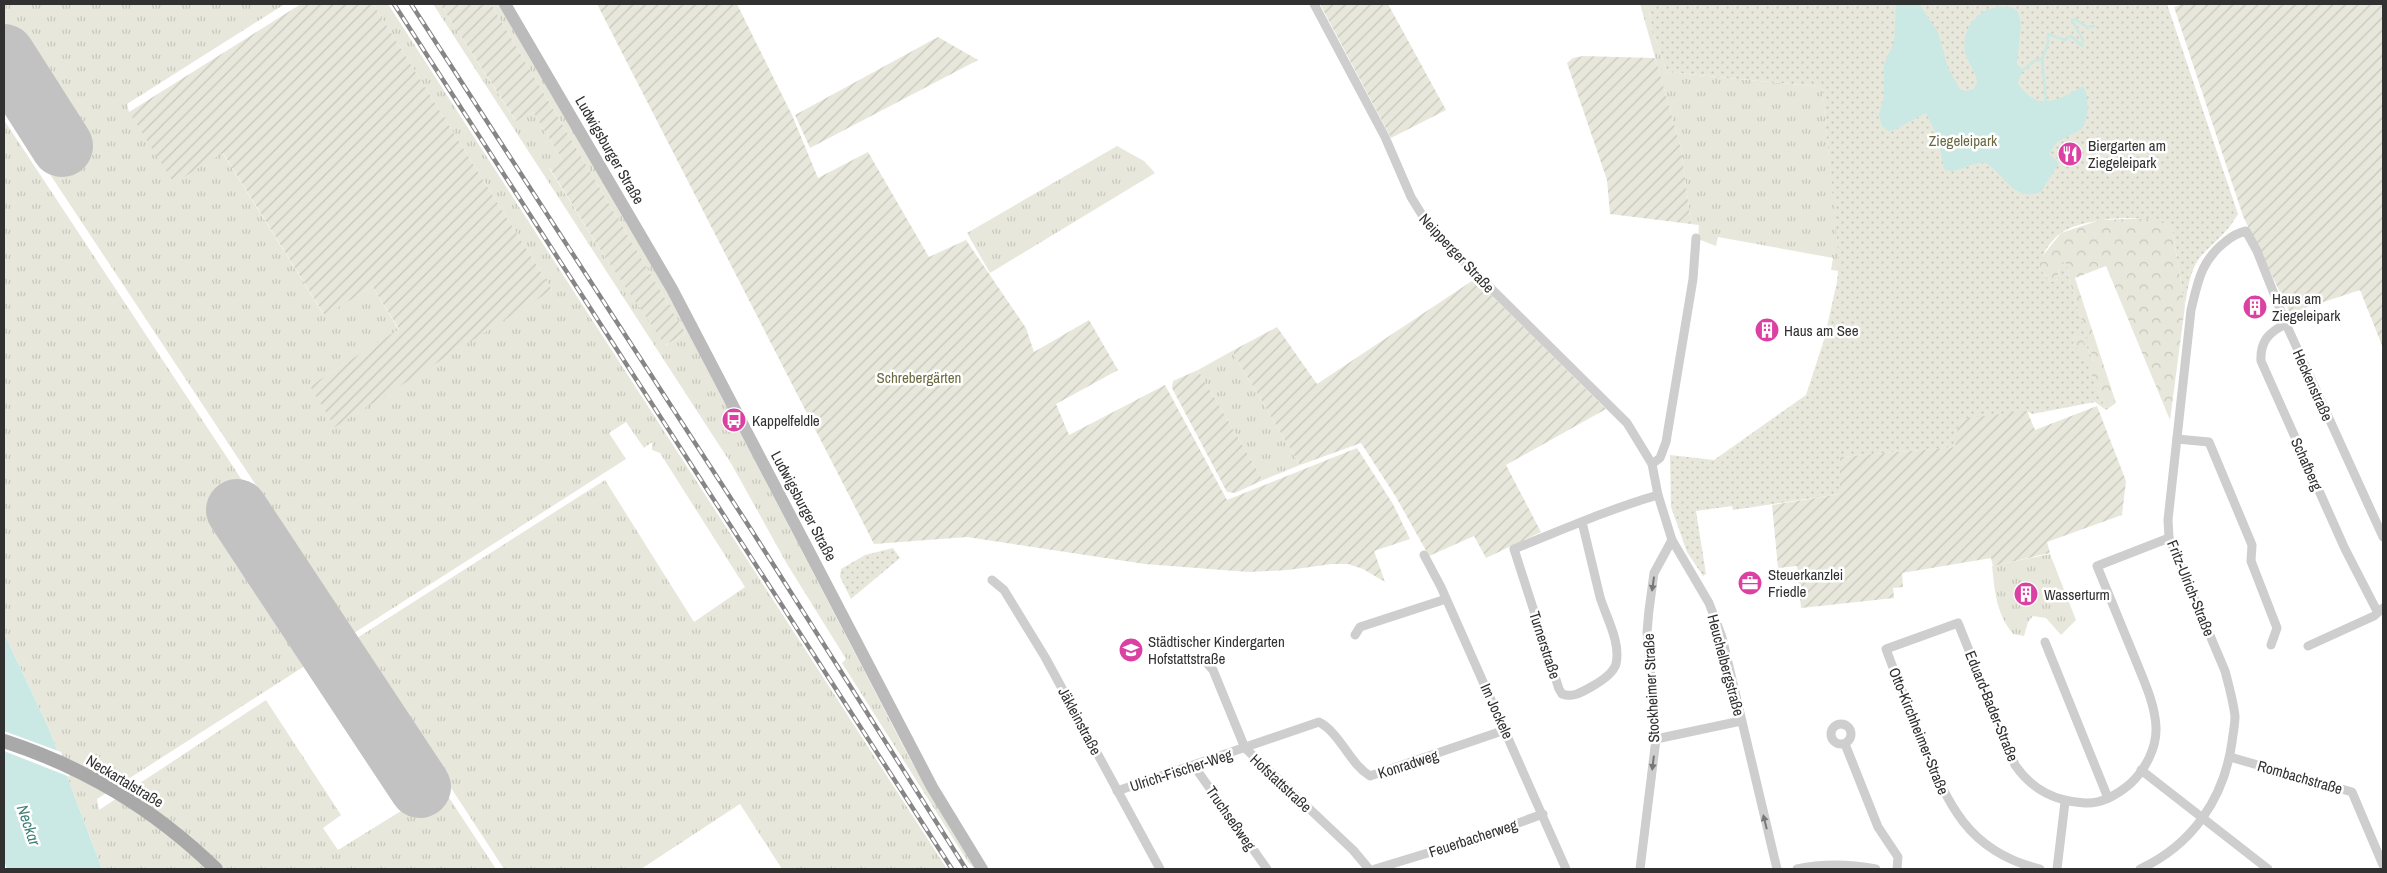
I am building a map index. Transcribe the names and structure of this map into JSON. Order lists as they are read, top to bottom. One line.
{"streets":{"main road":["Ludwigsburger Straße","Neckartalstraße"],"street":["Neipperger Straße","Heckenstraße","Schafberg","Fritz-Ulrich-Straße","Turnerstraße","Heuchelbergstraße","Stockheimer Straße","Eduard-Bader-Straße","Im Jockele","Jäkleinstraße","Otto-Kirchheimer-Straße","Konradweg","Ulrich-Fischer-Weg","Rombachstraße","Hofstattstraße","Truchseßweg","Feuerbacherweg"]},"crossings":[["Neipperger Straße","Heuchelbergstraße"],["Heckenstraße","Schafberg"],["Heckenstraße","Fritz-Ulrich-Straße"],["Fritz-Ulrich-Straße","Eduard-Bader-Straße"],["Fritz-Ulrich-Straße","Rombachstraße"],["Turnerstraße","Heuchelbergstraße"],["Heuchelbergstraße","Stockheimer Straße"],["Eduard-Bader-Straße","Otto-Kirchheimer-Straße"],["Im Jockele","Konradweg"],["Im Jockele","Feuerbacherweg"],["Jäkleinstraße","Ulrich-Fischer-Weg"],["Konradweg","Ulrich-Fischer-Weg"],["Konradweg","Hofstattstraße"],["Ulrich-Fischer-Weg","Hofstattstraße"],["Ulrich-Fischer-Weg","Truchseßweg"]],"one_way":["Heuchelbergstraße","Stockheimer Straße"],"water":["Neckar"],"parks":["Ziegeleipark","Schrebergärten"],"places":{"restaurant":["Biergarten am Ziegeleipark"],"building":["Haus am Ziegeleipark","Haus am See","Wasserturm"],"bus stop":["Kappelfeldle"],"office":["Steuerkanzlei Friedle"],"school or university":["Städtischer Kindergarten Hofstattstraße"]}}
